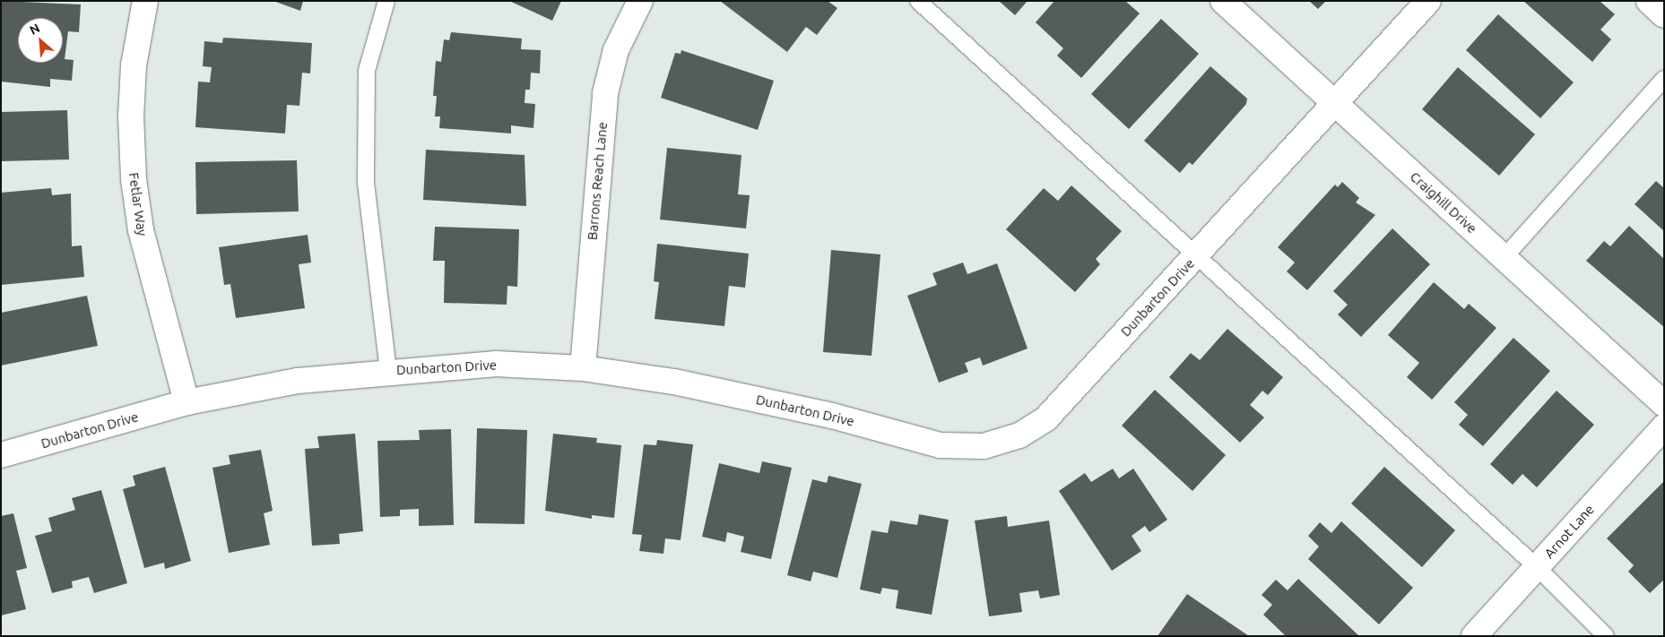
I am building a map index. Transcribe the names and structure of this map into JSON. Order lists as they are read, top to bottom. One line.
{"streets":{"street":["Barrons Reach Lane","Craighill Drive","Fetlar Way","Dunbarton Drive","Arnot Lane"]},"crossings":[["Barrons Reach Lane","Dunbarton Drive"],["Craighill Drive","Dunbarton Drive"],["Fetlar Way","Dunbarton Drive"]],"north":"top left"}
